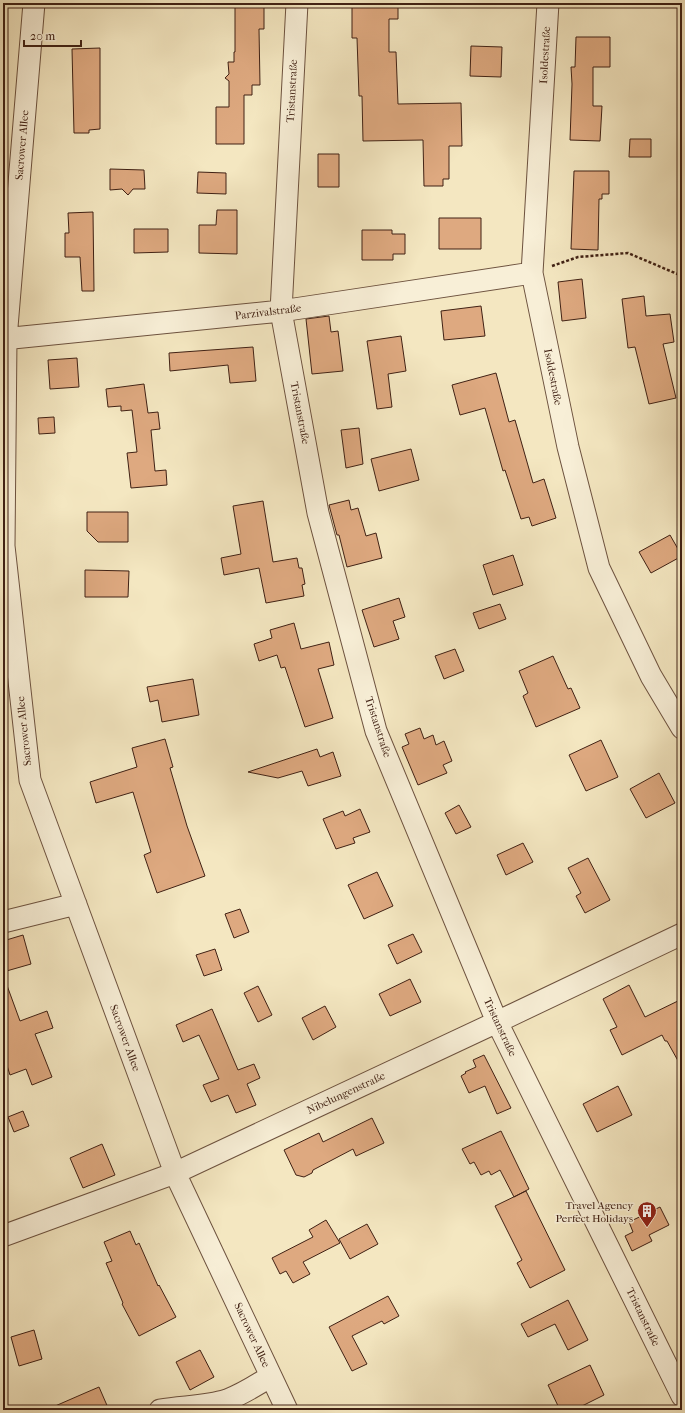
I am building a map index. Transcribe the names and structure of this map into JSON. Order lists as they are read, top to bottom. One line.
{"streets":{"street":["Isoldestraße","Tristanstraße","Sacrower Allee","Parzivalstraße","Nibelungenstraße"]},"crossings":[["Isoldestraße","Parzivalstraße"],["Tristanstraße","Parzivalstraße"],["Tristanstraße","Nibelungenstraße"],["Sacrower Allee","Parzivalstraße"],["Sacrower Allee","Nibelungenstraße"]],"places":{"building":["Travel Agency Perfect Holidays"]},"scale_bar":"20 m"}
